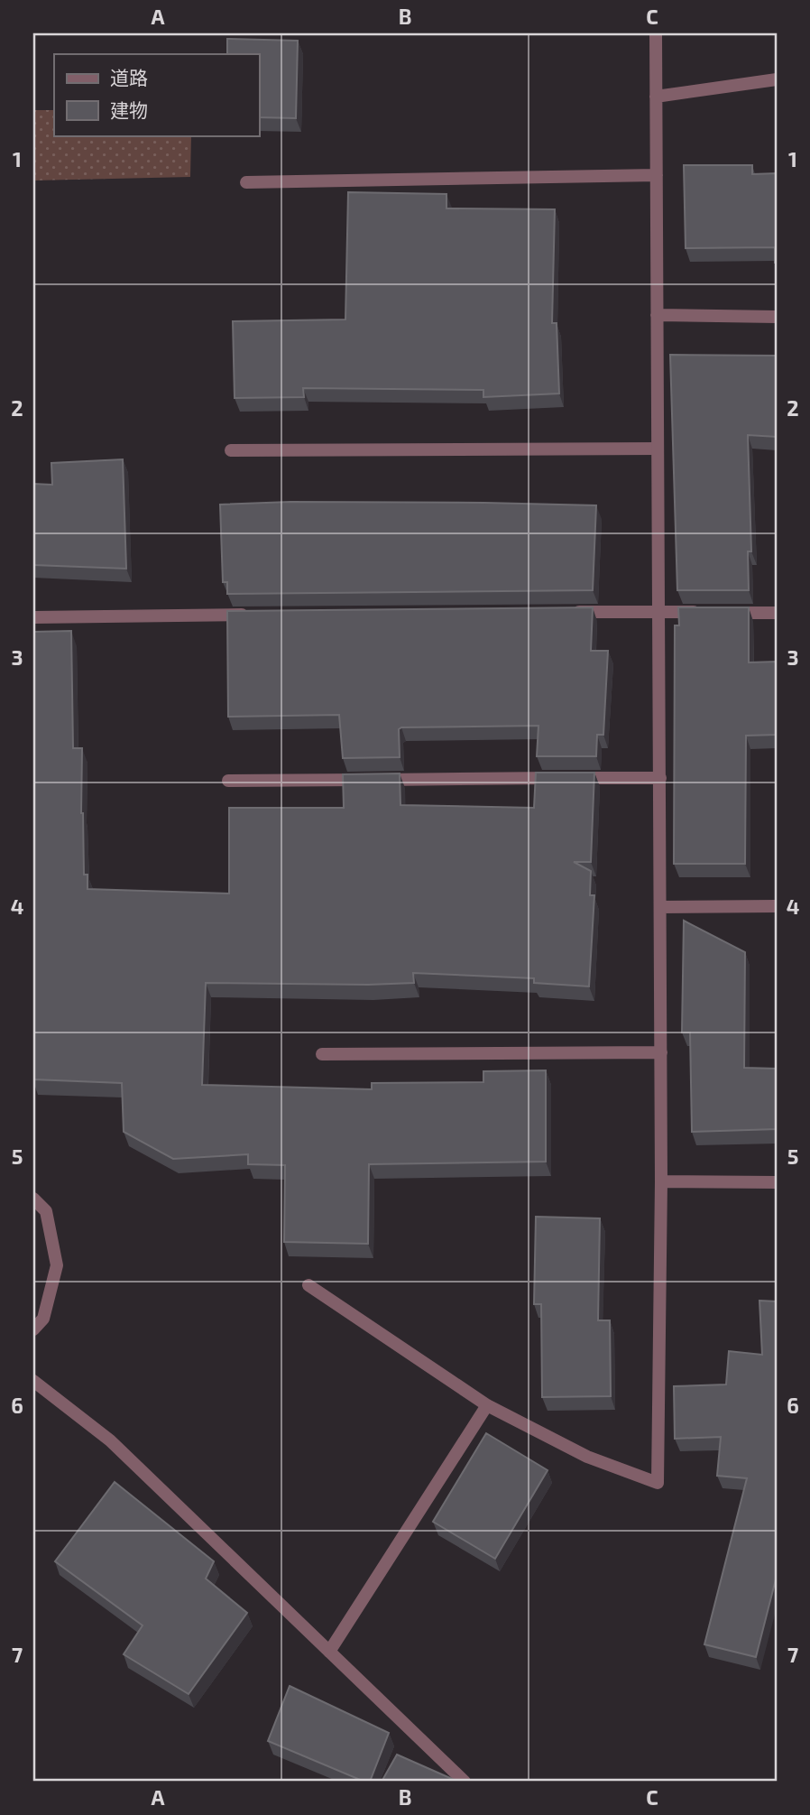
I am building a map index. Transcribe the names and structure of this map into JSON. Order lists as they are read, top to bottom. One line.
{"legend":["道路","建物"],"grid":{"columns":["A","B","C"],"rows":["1","2","3","4","5","6","7"]}}
